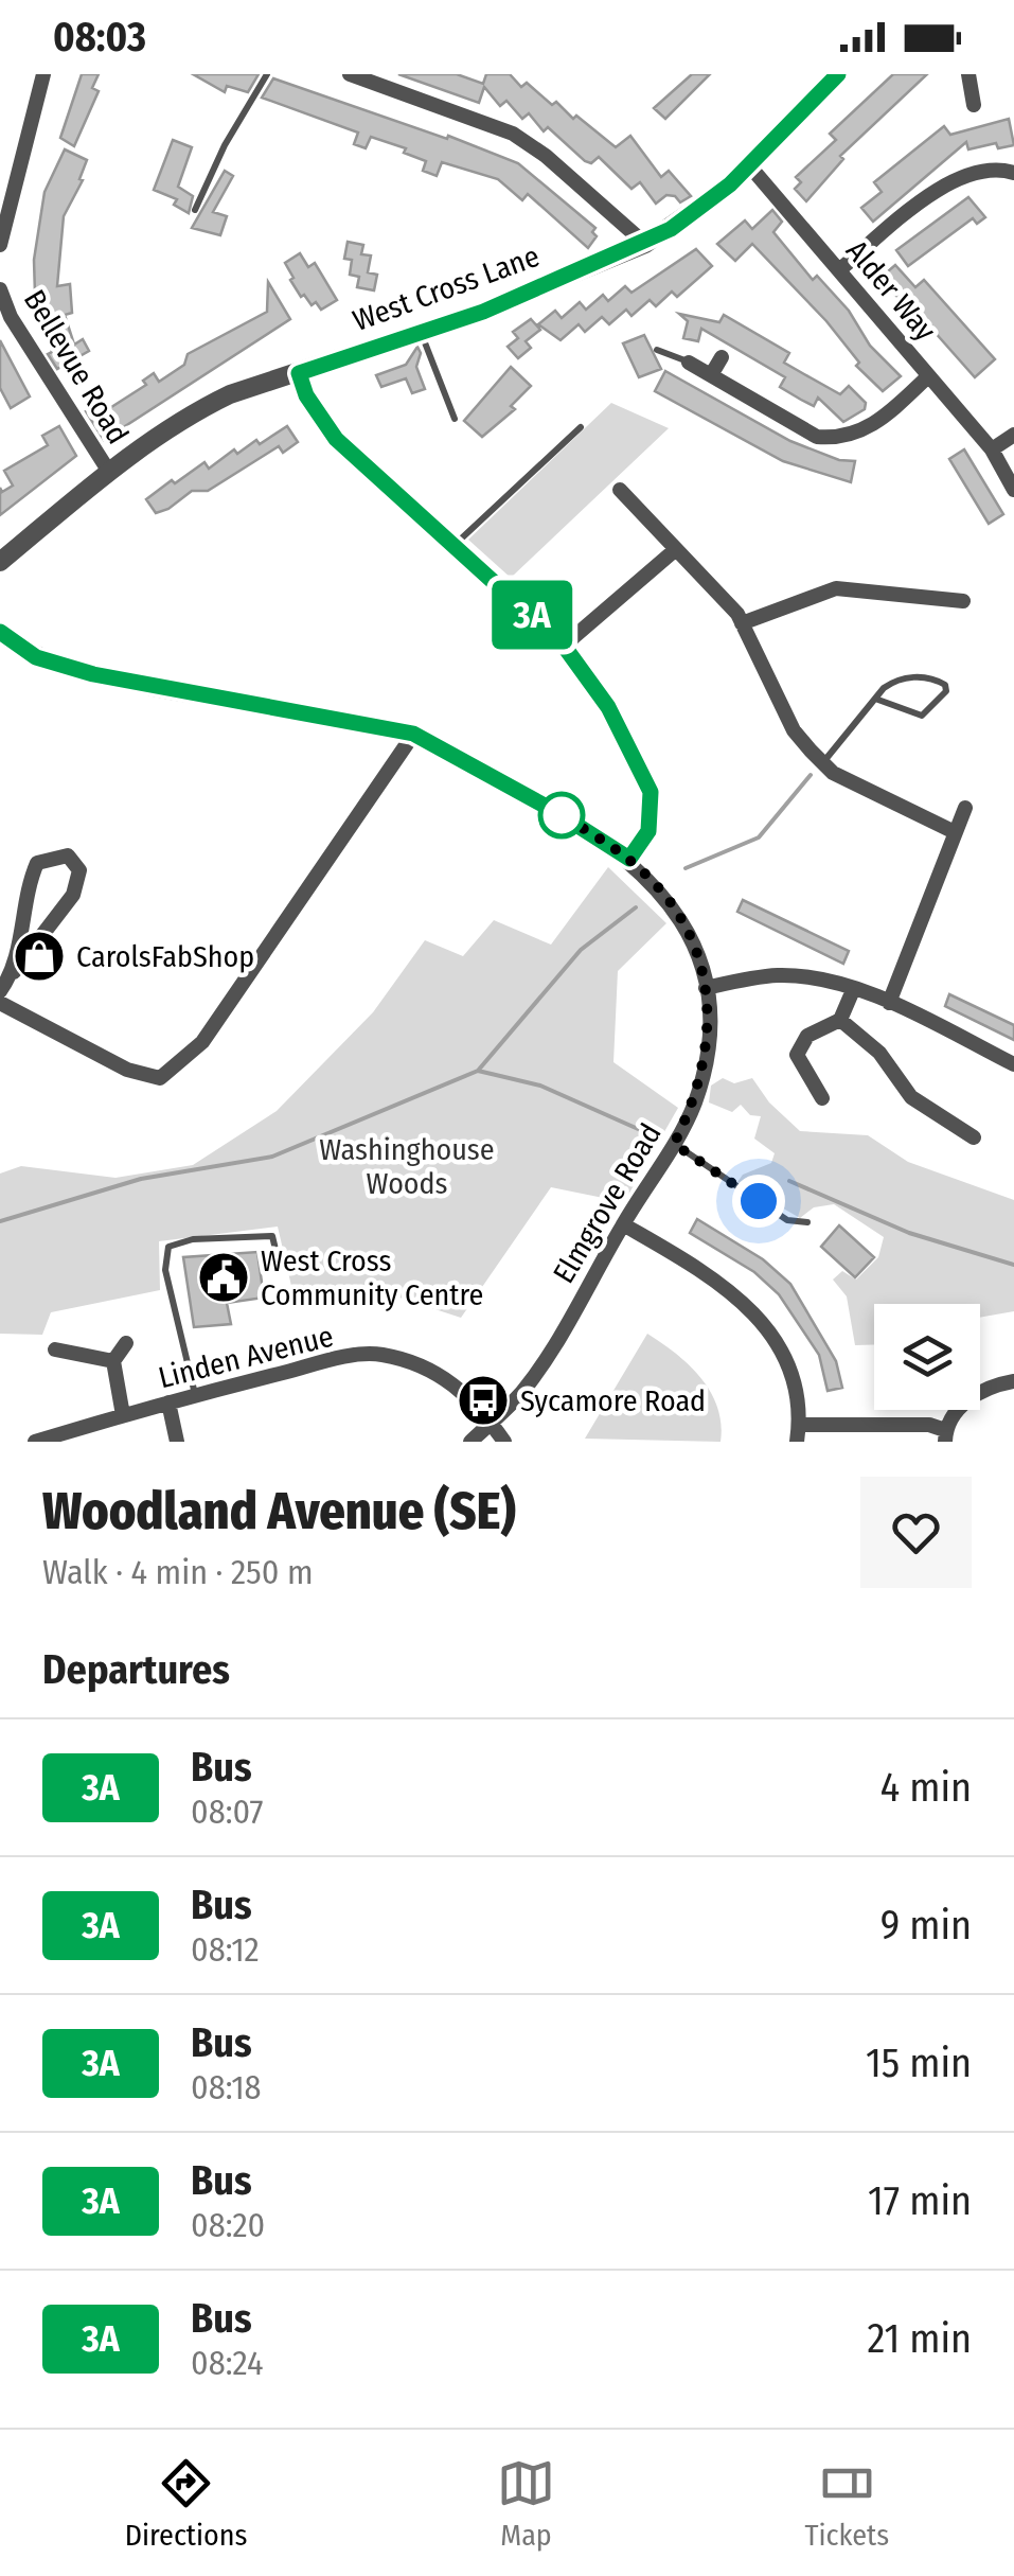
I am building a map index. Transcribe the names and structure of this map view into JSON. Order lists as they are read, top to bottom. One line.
{"streets":{"street":["West Cross Lane","Alder Way","Bellevue Road","Elmgrove Road","Linden Avenue"]},"crossings":[["West Cross Lane","Alder Way"],["West Cross Lane","Bellevue Road"],["Elmgrove Road","Linden Avenue"]],"parks":["Washinghouse Woods"],"places":{"shop":["CarolsFabShop"],"public building":["West Cross Community Centre"],"bus stop":["Sycamore Road"]},"lines":["bus line 3A"],"page":{"status":"08:03","on_map":"3A","heading":[["Woodland Avenue (SE)","Walk · 4 min · 250 m"],"Departures"],"list":[{"mark":"3A","name":"Bus","note":"08:07","value":"4 min"},{"mark":"3A","name":"Bus","note":"08:12","value":"9 min"},{"mark":"3A","name":"Bus","note":"08:18","value":"15 min"},{"mark":"3A","name":"Bus","note":"08:20","value":"17 min"},{"mark":"3A","name":"Bus","note":"08:24","value":"21 min"}],"tabs":["Directions","Map","Tickets"]}}
